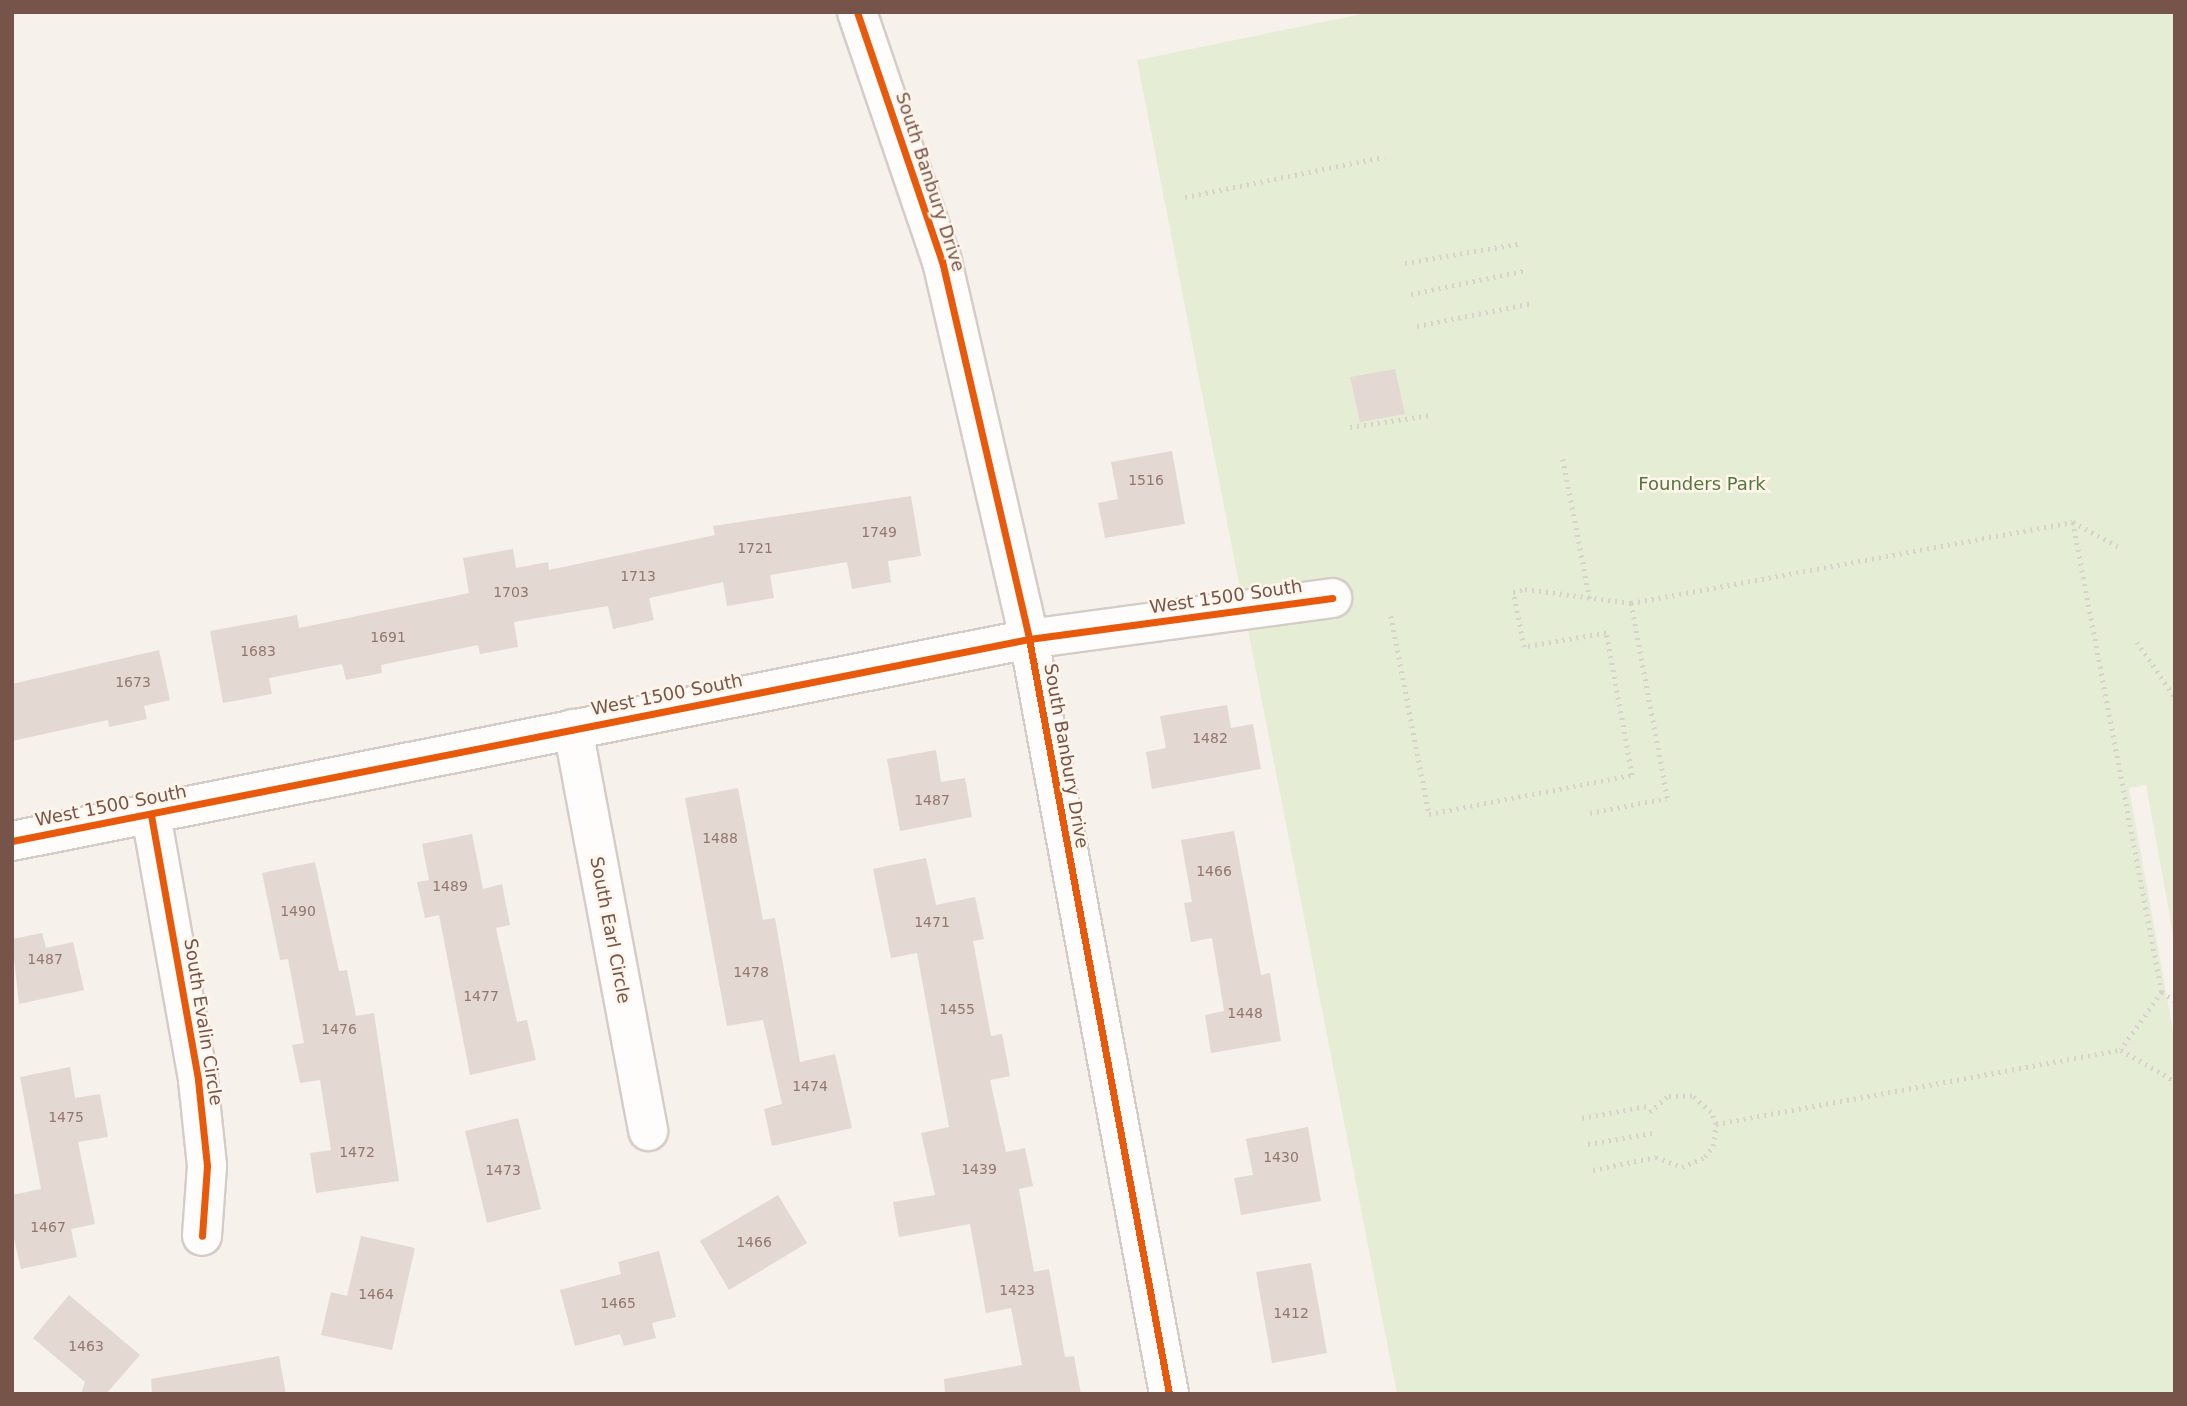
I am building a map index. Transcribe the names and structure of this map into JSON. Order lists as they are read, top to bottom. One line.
{"streets":{"street":["South Banbury Drive","West 1500 South","South Earl Circle","South Evalin Circle"]},"crossings":[["South Banbury Drive","West 1500 South"],["West 1500 South","South Earl Circle"],["West 1500 South","South Evalin Circle"]],"parks":["Founders Park"],"house_numbers":["1516","1749","1721","1713","1703","1691","1683","1673","1482","1487","1488","1466","1489","1490","1471","1487","1478","1477","1455","1448","1476","1474","1475","1472","1430","1439","1473","1467","1466","1423","1464","1465","1412","1463"]}
